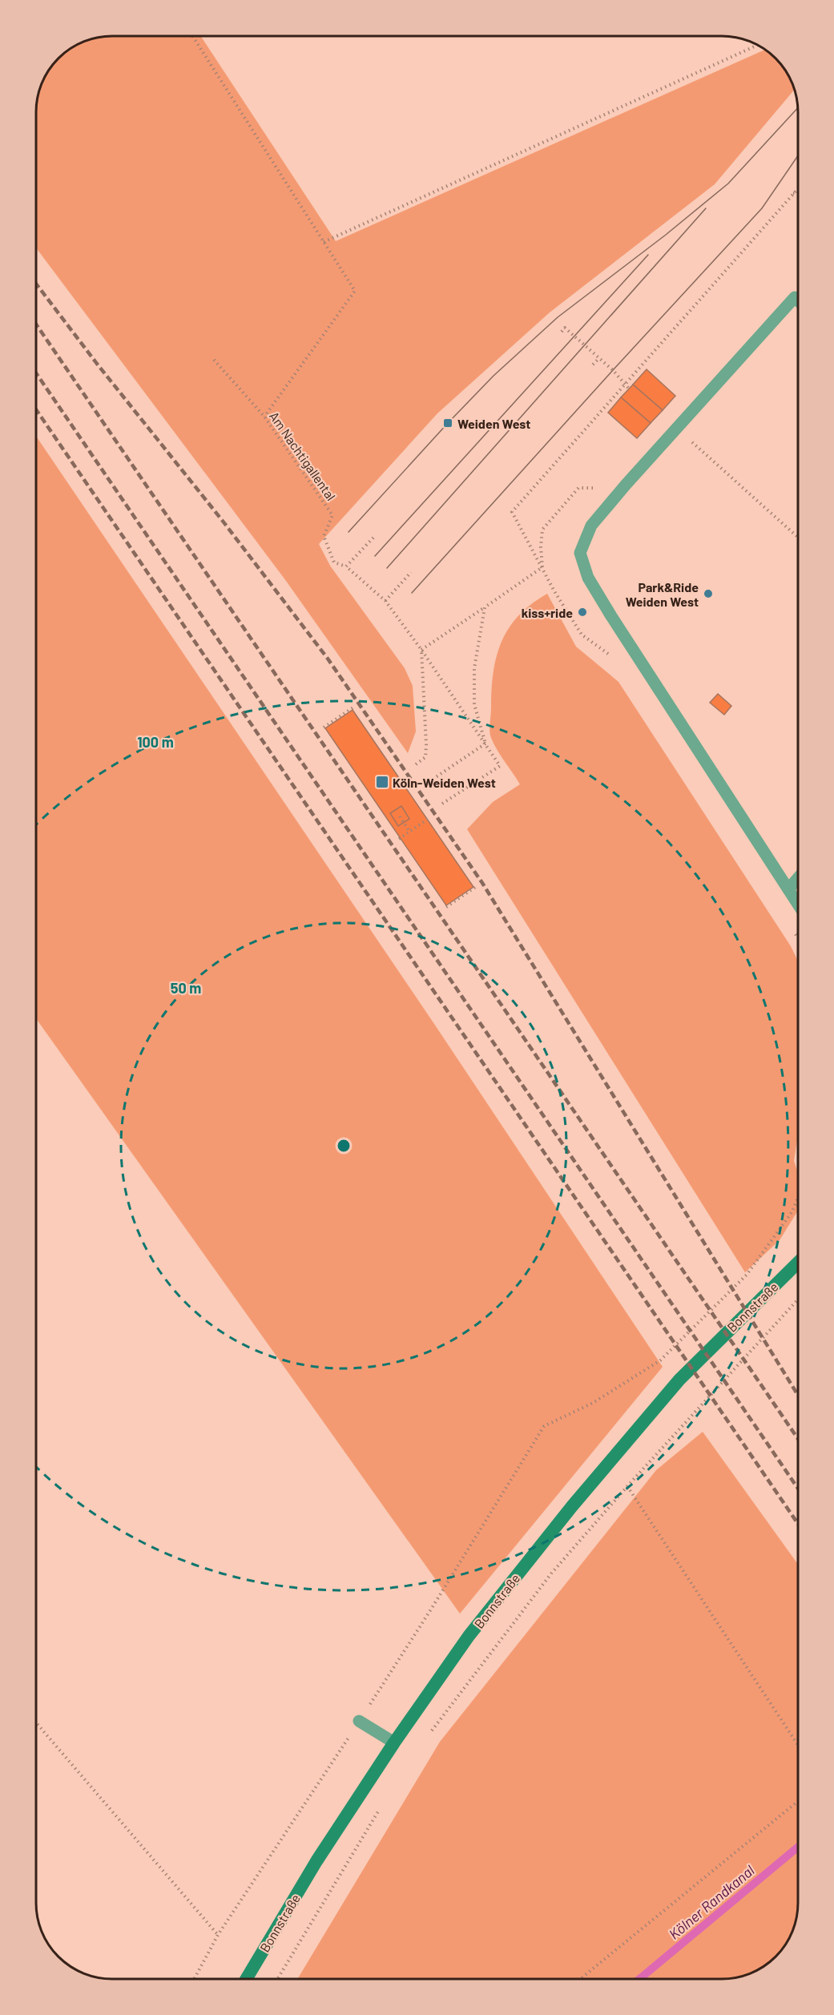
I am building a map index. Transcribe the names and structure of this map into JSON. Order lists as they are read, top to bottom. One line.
{"streets":{"main road":["Bonnstraße"],"path":["Am Nachtigallental"]},"water":["Kölner Randkanal"],"places":{"transit":["Weiden West","Köln-Weiden West"],"other":["Park&Ride Weiden West","kiss+ride"]},"rings":["100 m","50 m"]}
